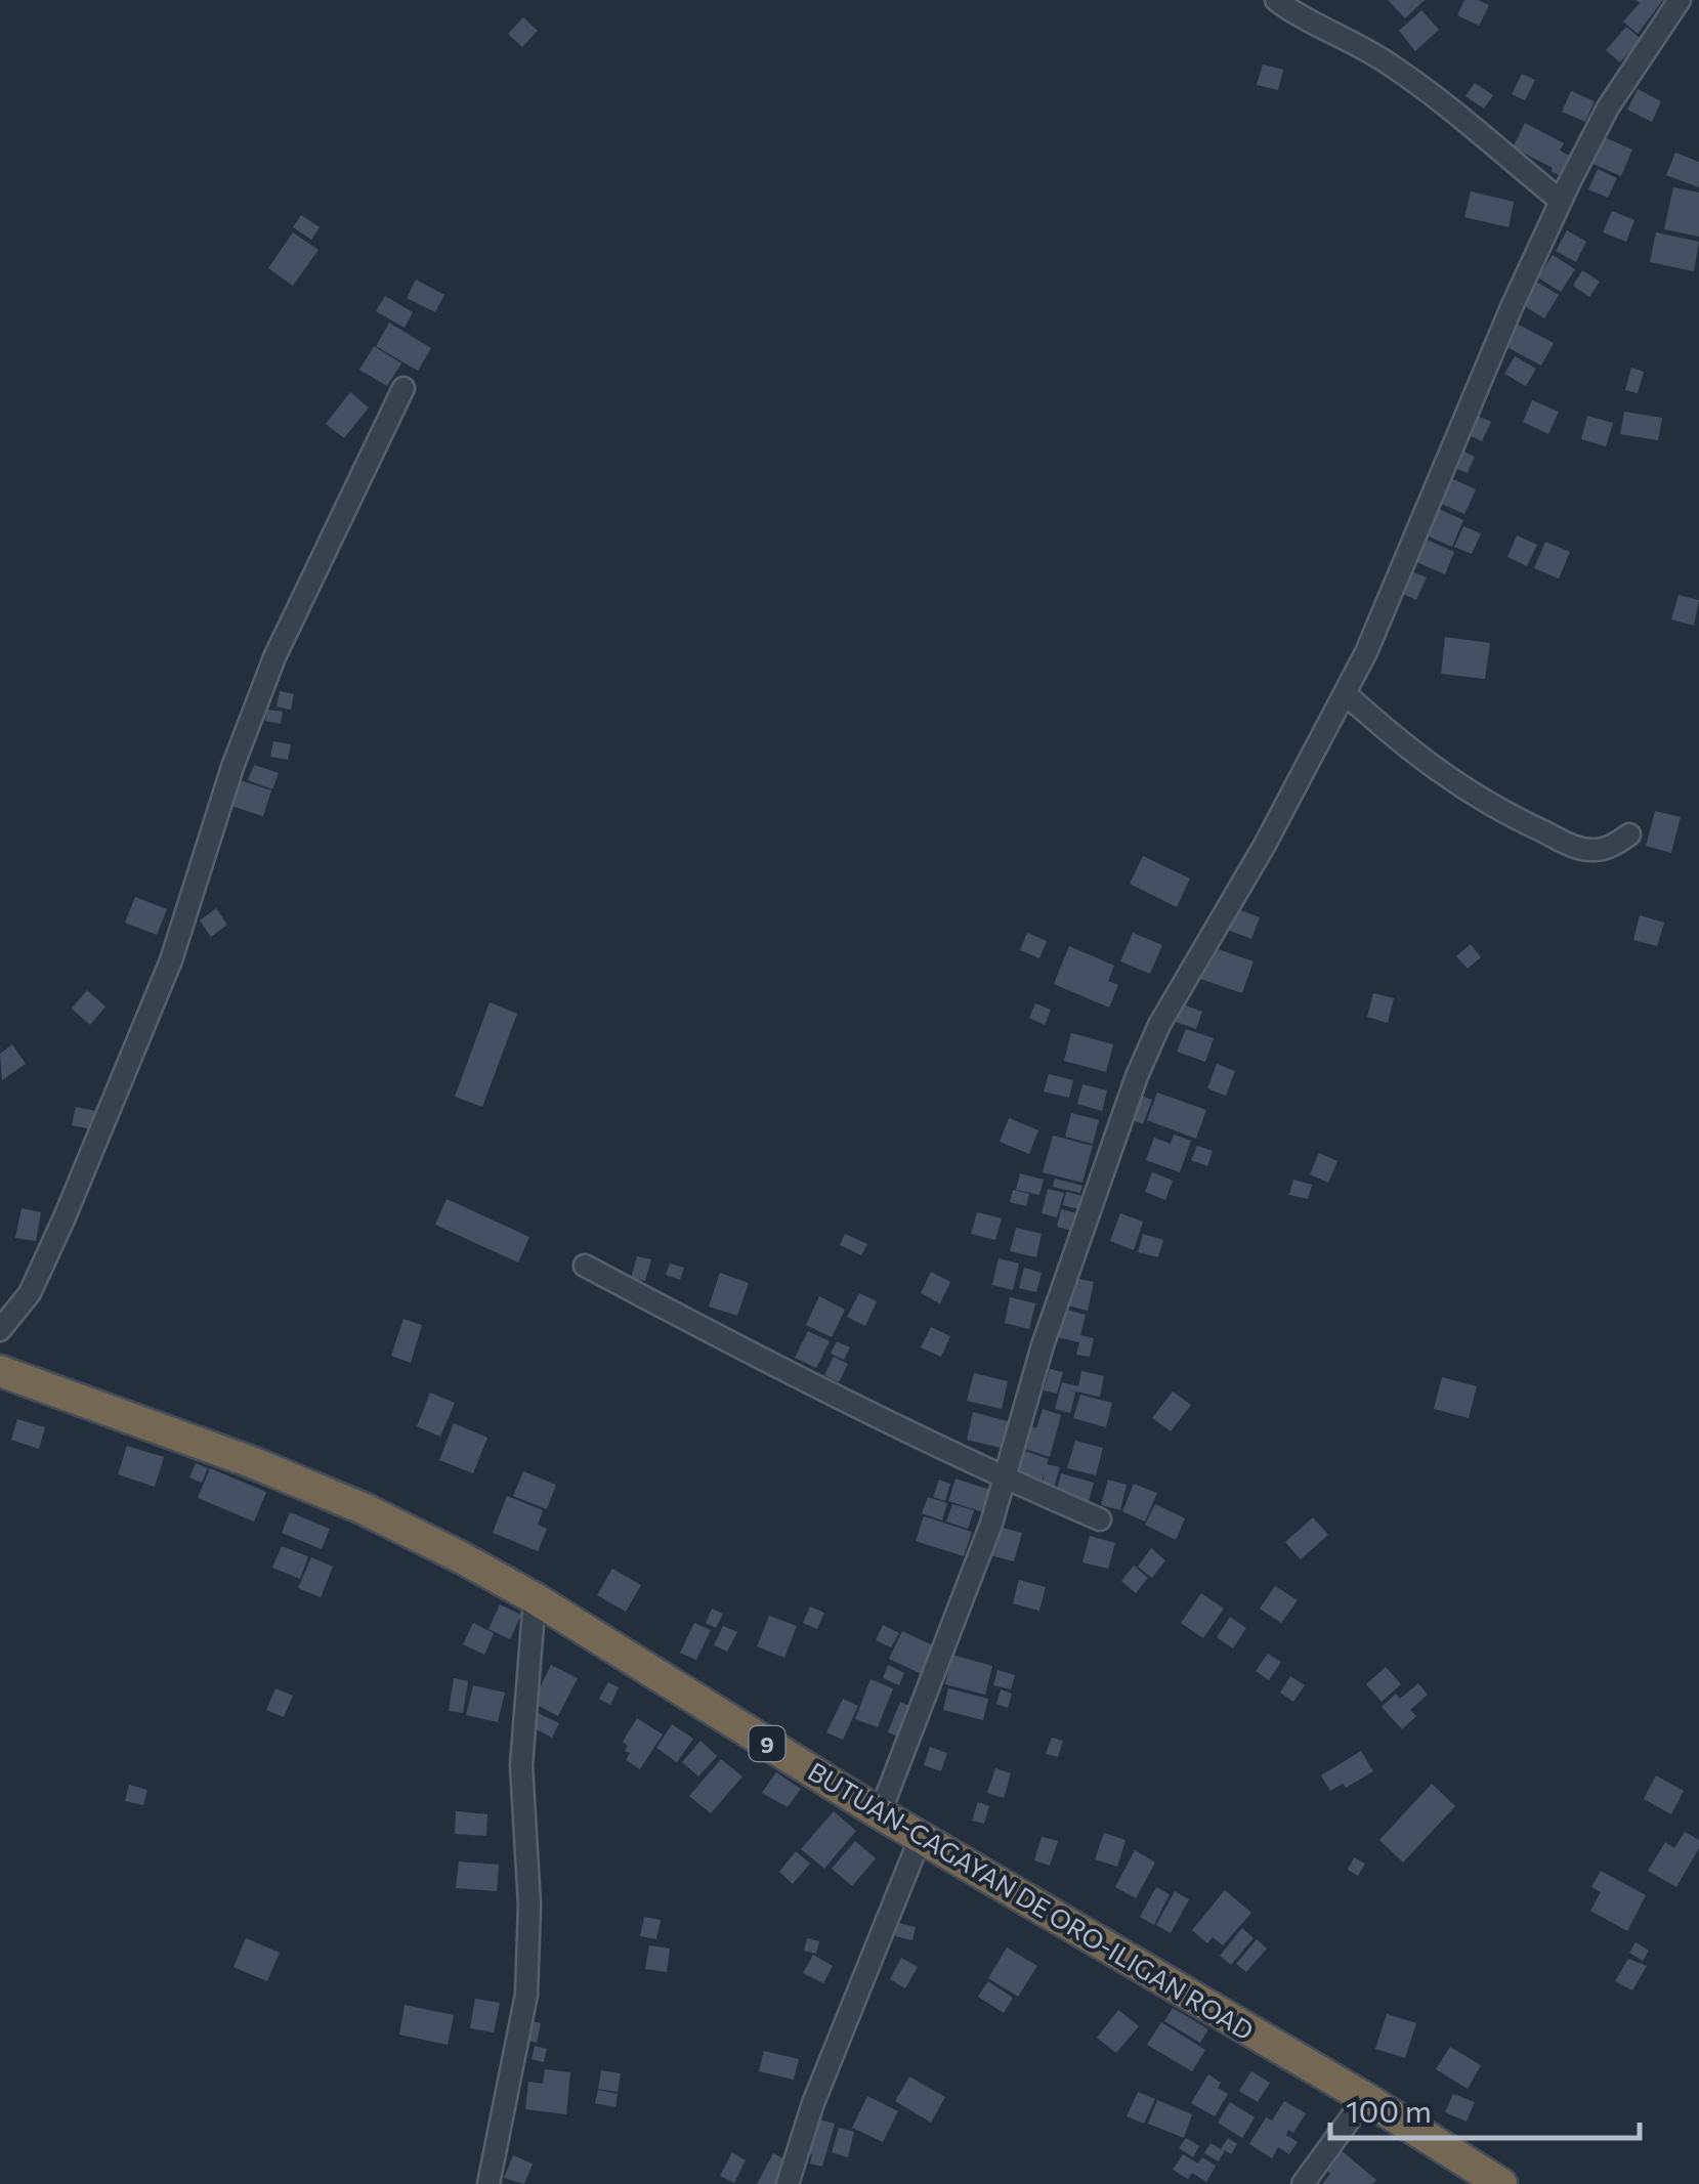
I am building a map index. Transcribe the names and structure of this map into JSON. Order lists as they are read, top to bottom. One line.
{"streets":{"highway":["9","BUTUAN-CAGAYAN DE ORO-ILIGAN ROAD"]},"scale_bar":"100 m"}
